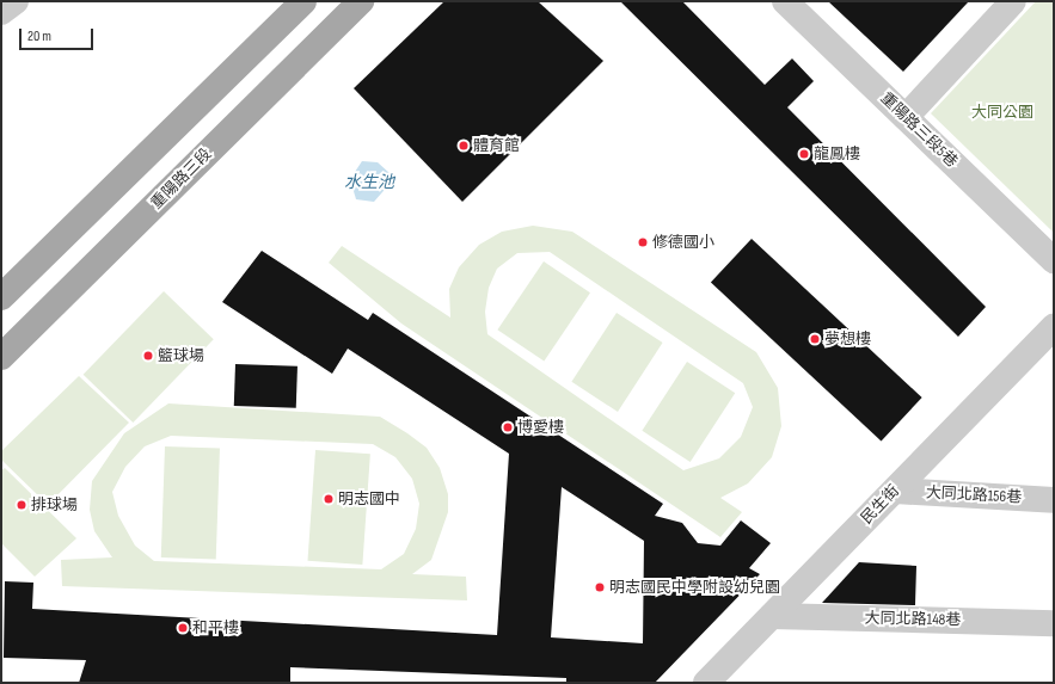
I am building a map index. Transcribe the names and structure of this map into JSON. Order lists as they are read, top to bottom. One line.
{"streets":{"main road":["重陽路三段"],"street":["重陽路三段5巷","大同北路156巷","民生街","大同北路148巷"]},"crossings":[["大同北路156巷","民生街"],["民生街","大同北路148巷"]],"water":["水生池"],"parks":["大同公園"],"places":["體育館","龍鳳樓","修德國小","夢想樓","籃球場","博愛樓","明志國中","排球場","明志國民中學附設幼兒園","和平樓"],"scale_bar":"20 m"}
